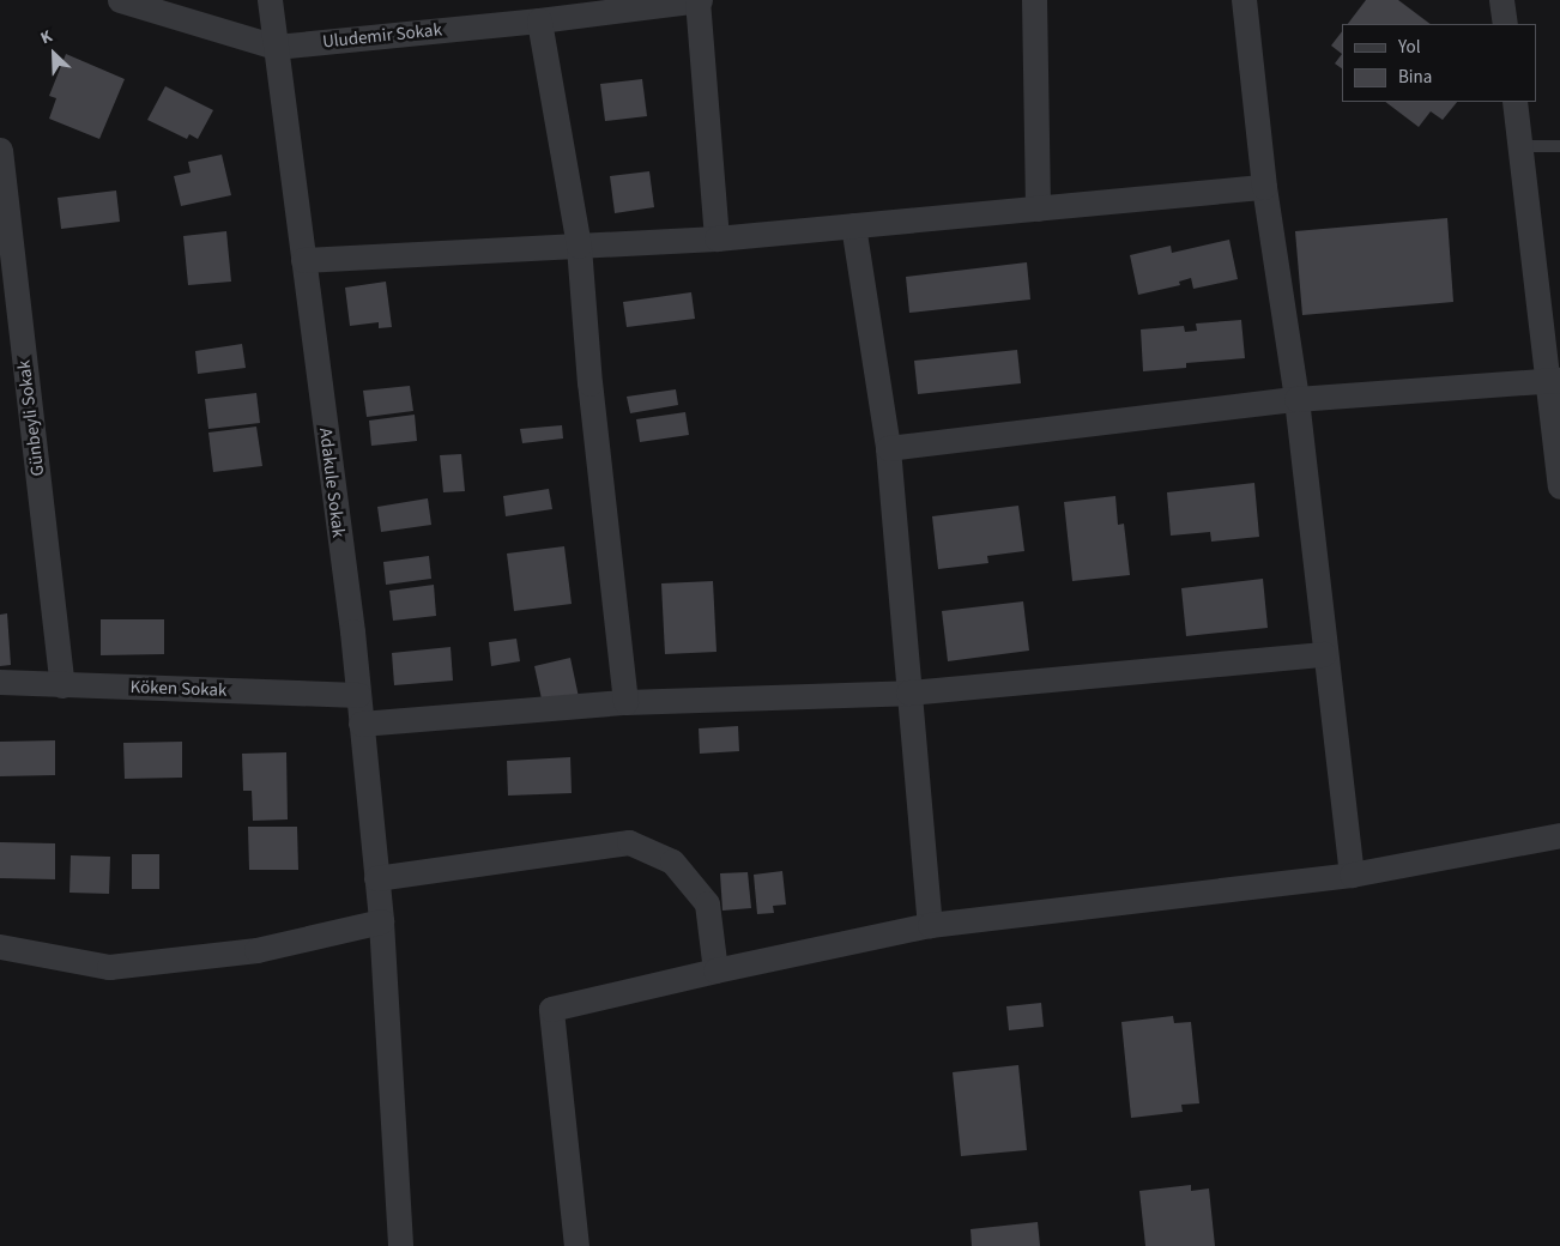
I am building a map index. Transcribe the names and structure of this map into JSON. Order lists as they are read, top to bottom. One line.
{"streets":{"street":["Uludemir Sokak","Günbeyli Sokak","Adakule Sokak","Köken Sokak"]},"crossings":[["Uludemir Sokak","Adakule Sokak"],["Günbeyli Sokak","Köken Sokak"],["Adakule Sokak","Köken Sokak"]],"legend":["Yol","Bina"],"north":"top left"}
